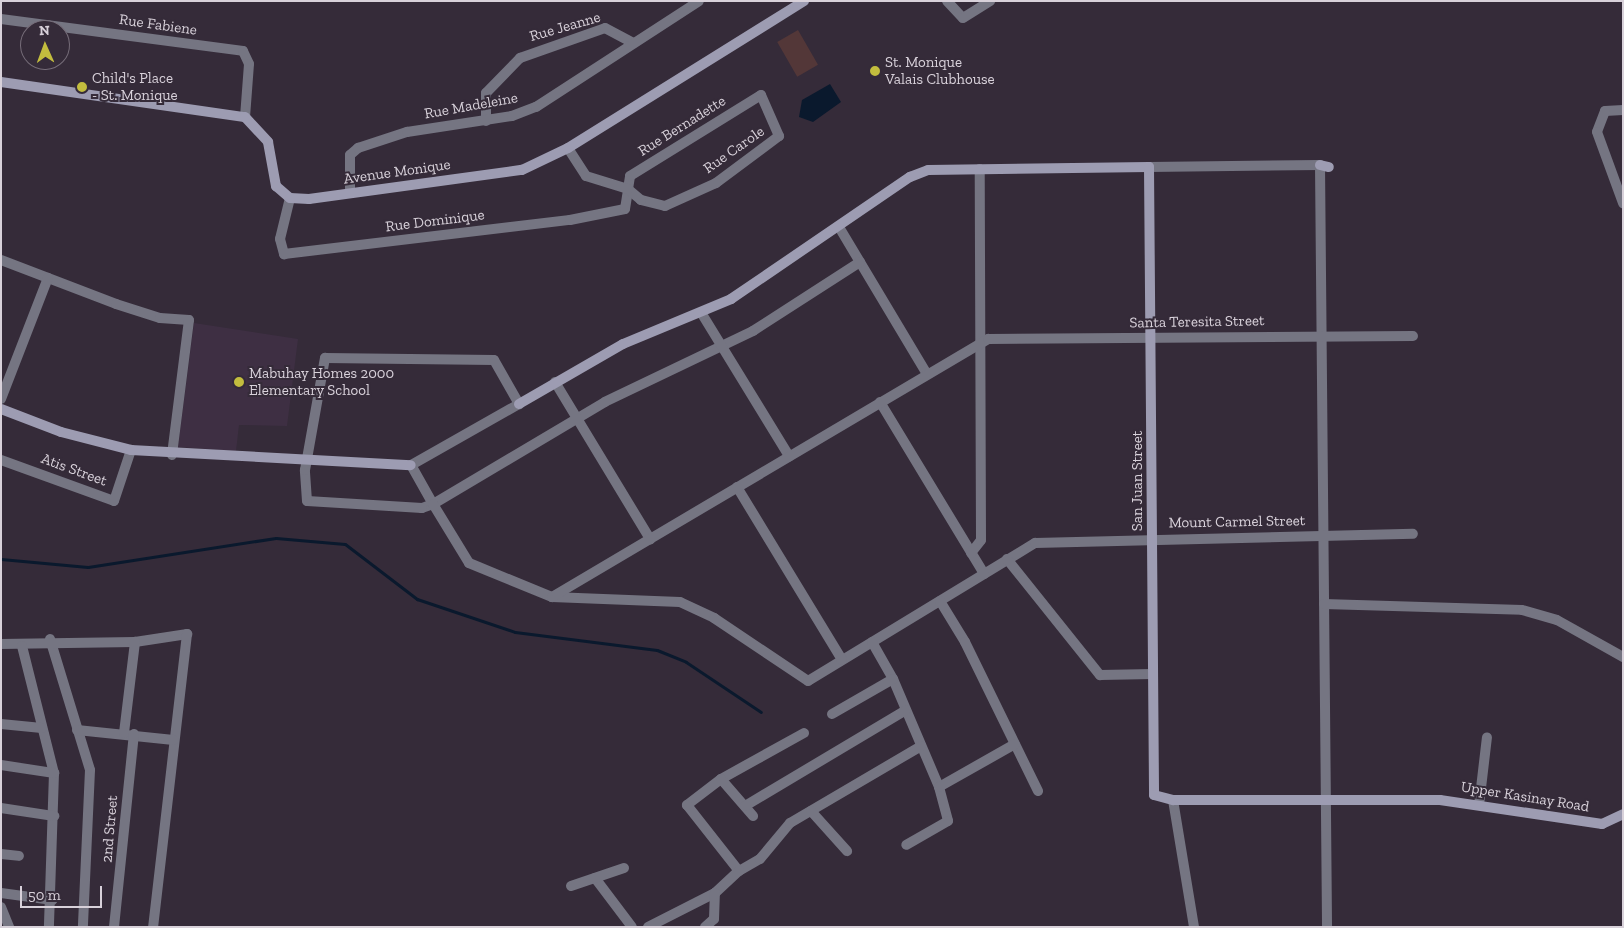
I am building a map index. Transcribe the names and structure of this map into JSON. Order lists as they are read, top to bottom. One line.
{"streets":{"street":["Rue Fabiene","Rue Jeanne","Rue Madeleine","Rue Bernadette","Rue Carole","Avenue Monique","Rue Dominique","Santa Teresita Street","Atis Street","San Juan Street","Mount Carmel Street","Upper Kasinay Road","2nd Street"]},"crossings":[["Rue Jeanne","Rue Madeleine"],["Rue Madeleine","Avenue Monique"],["Rue Bernadette","Rue Carole"],["Rue Bernadette","Rue Dominique"],["Rue Carole","Avenue Monique"],["Rue Carole","Rue Dominique"],["Avenue Monique","Rue Dominique"],["Santa Teresita Street","San Juan Street"],["San Juan Street","Mount Carmel Street"],["San Juan Street","Upper Kasinay Road"]],"places":["St. Monique Valais Clubhouse","Child's Place - St. Monique","Mabuhay Homes 2000 Elementary School"],"scale_bar":"50 m","north":"top"}
